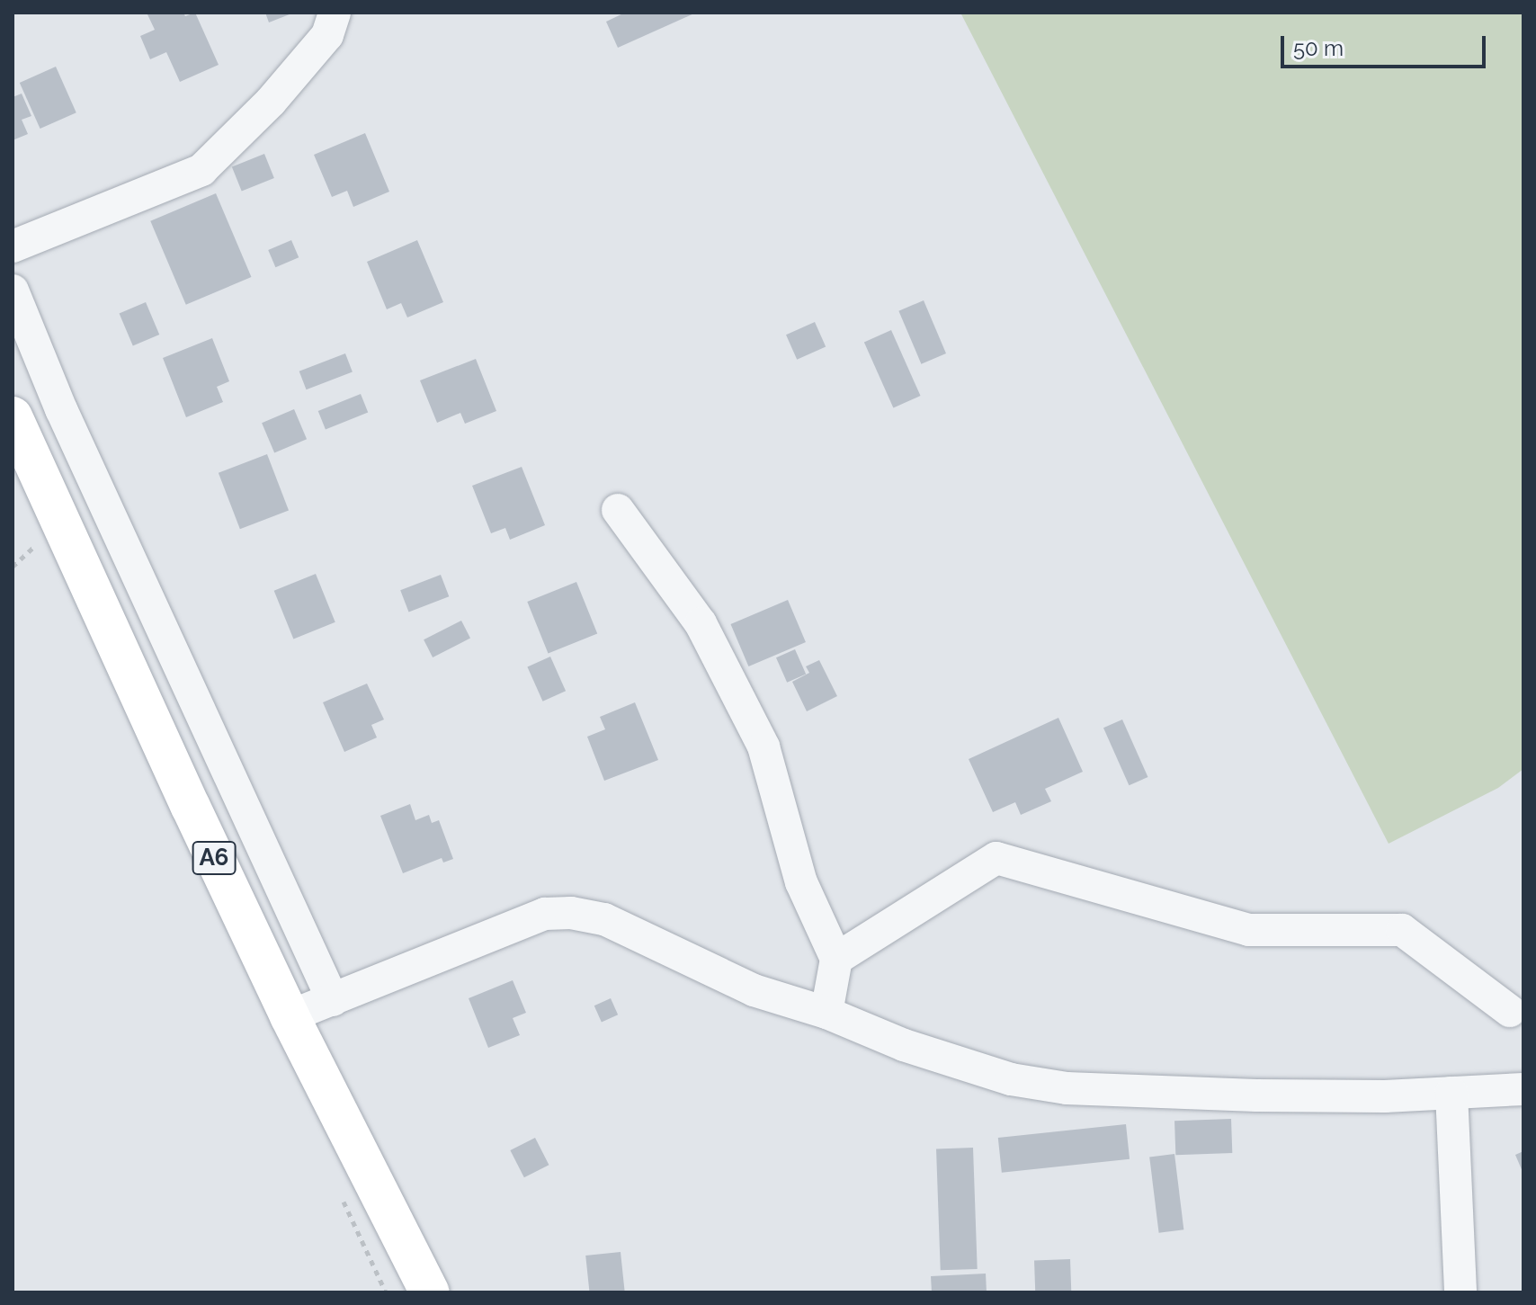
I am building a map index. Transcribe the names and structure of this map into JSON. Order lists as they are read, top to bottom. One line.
{"streets":{"highway":["A6"]},"scale_bar":"50 m"}
